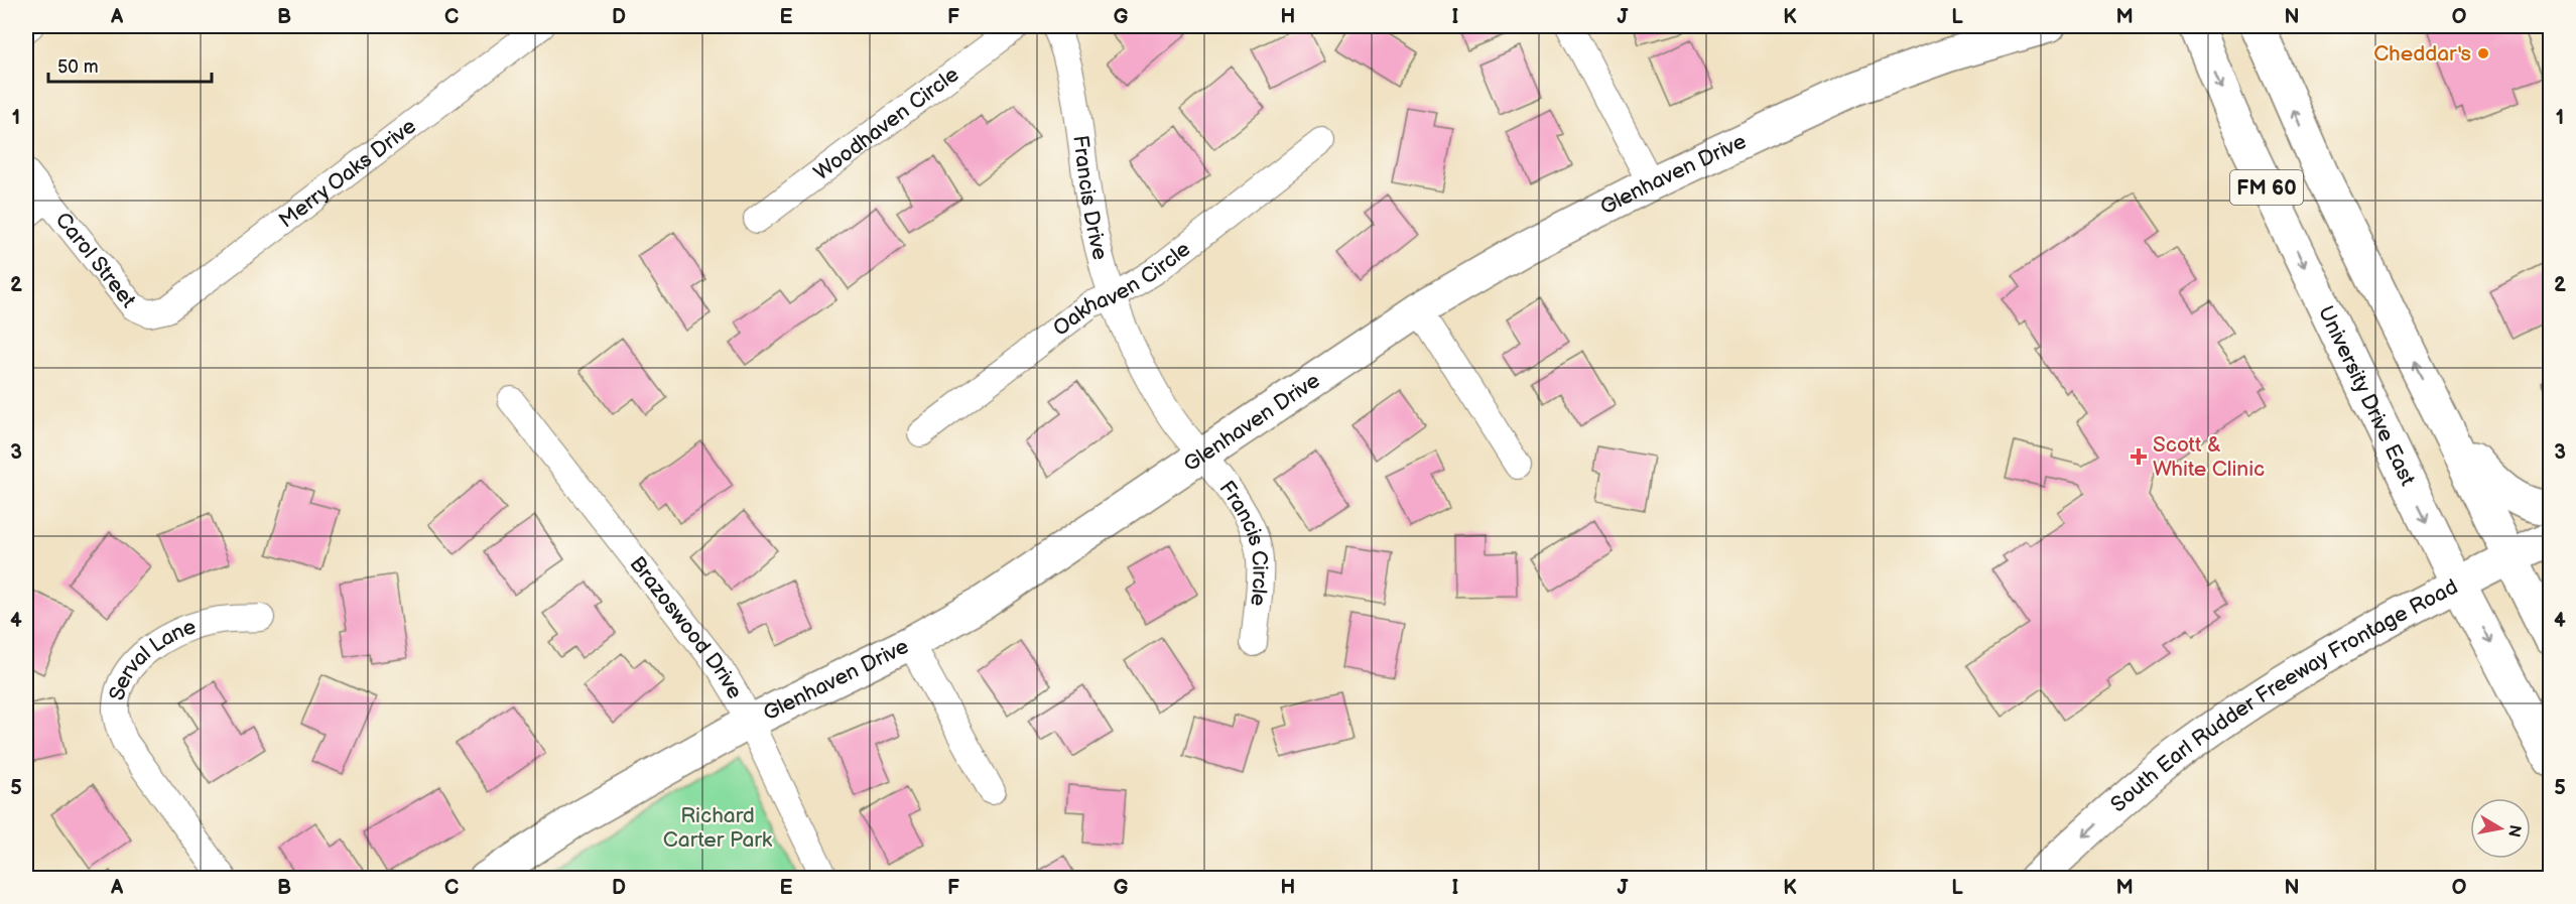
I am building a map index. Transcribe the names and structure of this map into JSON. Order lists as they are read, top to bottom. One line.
{"streets":{"main road":["Glenhaven Drive","FM 60","University Drive East","South Earl Rudder Freeway Frontage Road"],"street":["Woodhaven Circle","Merry Oaks Drive","Francis Drive","Carol Street","Oakhaven Circle","Francis Circle","Brazoswood Drive","Serval Lane"]},"crossings":[["Merry Oaks Drive","Carol Street"],["Glenhaven Drive","Francis Drive"],["Glenhaven Drive","Francis Circle"],["Glenhaven Drive","Brazoswood Drive"],["FM 60","South Earl Rudder Freeway Frontage Road"],["Francis Drive","Oakhaven Circle"],["Francis Drive","Francis Circle"],["University Drive East","South Earl Rudder Freeway Frontage Road"]],"one_way":["South Earl Rudder Freeway Frontage Road"],"parks":["Richard Carter Park"],"places":{"other":["Cheddar's"],"health":["Scott & White Clinic"]},"scale_bar":"50 m","north":"right","grid":{"columns":["A","B","C","D","E","F","G","H","I","J","K","L","M","N","O"],"rows":["1","2","3","4","5"]}}
